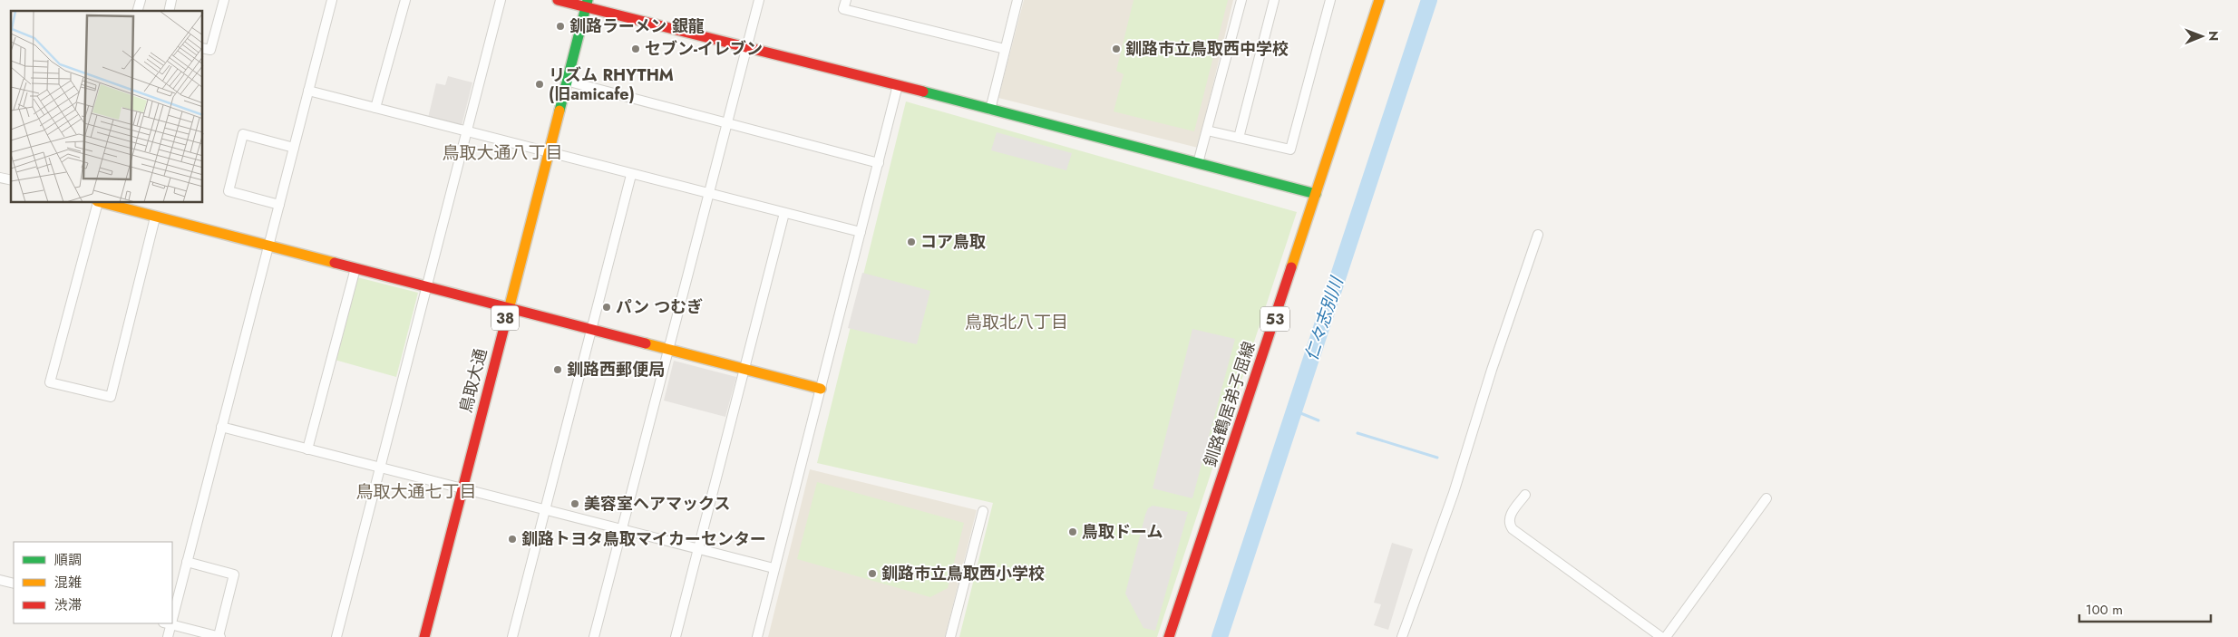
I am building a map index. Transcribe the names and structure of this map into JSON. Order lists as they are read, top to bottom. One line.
{"streets":{"main road":["38","53","鳥取大通","釧路鶴居弟子屈線"]},"districts":["鳥取大通八丁目","鳥取北八丁目","鳥取大通七丁目"],"water":["仁々志別川"],"places":["釧路ラーメン 銀龍","セブン-イレブン","釧路市立鳥取西中学校","リズム RHYTHM (旧amicafe)","コア鳥取","パン つむぎ","釧路西郵便局","美容室ヘアマックス","鳥取ドーム","釧路トヨタ鳥取マイカーセンター","釧路市立鳥取西小学校"],"legend":["順調","混雑","渋滞"],"scale_bar":"100 m","north":"right"}
